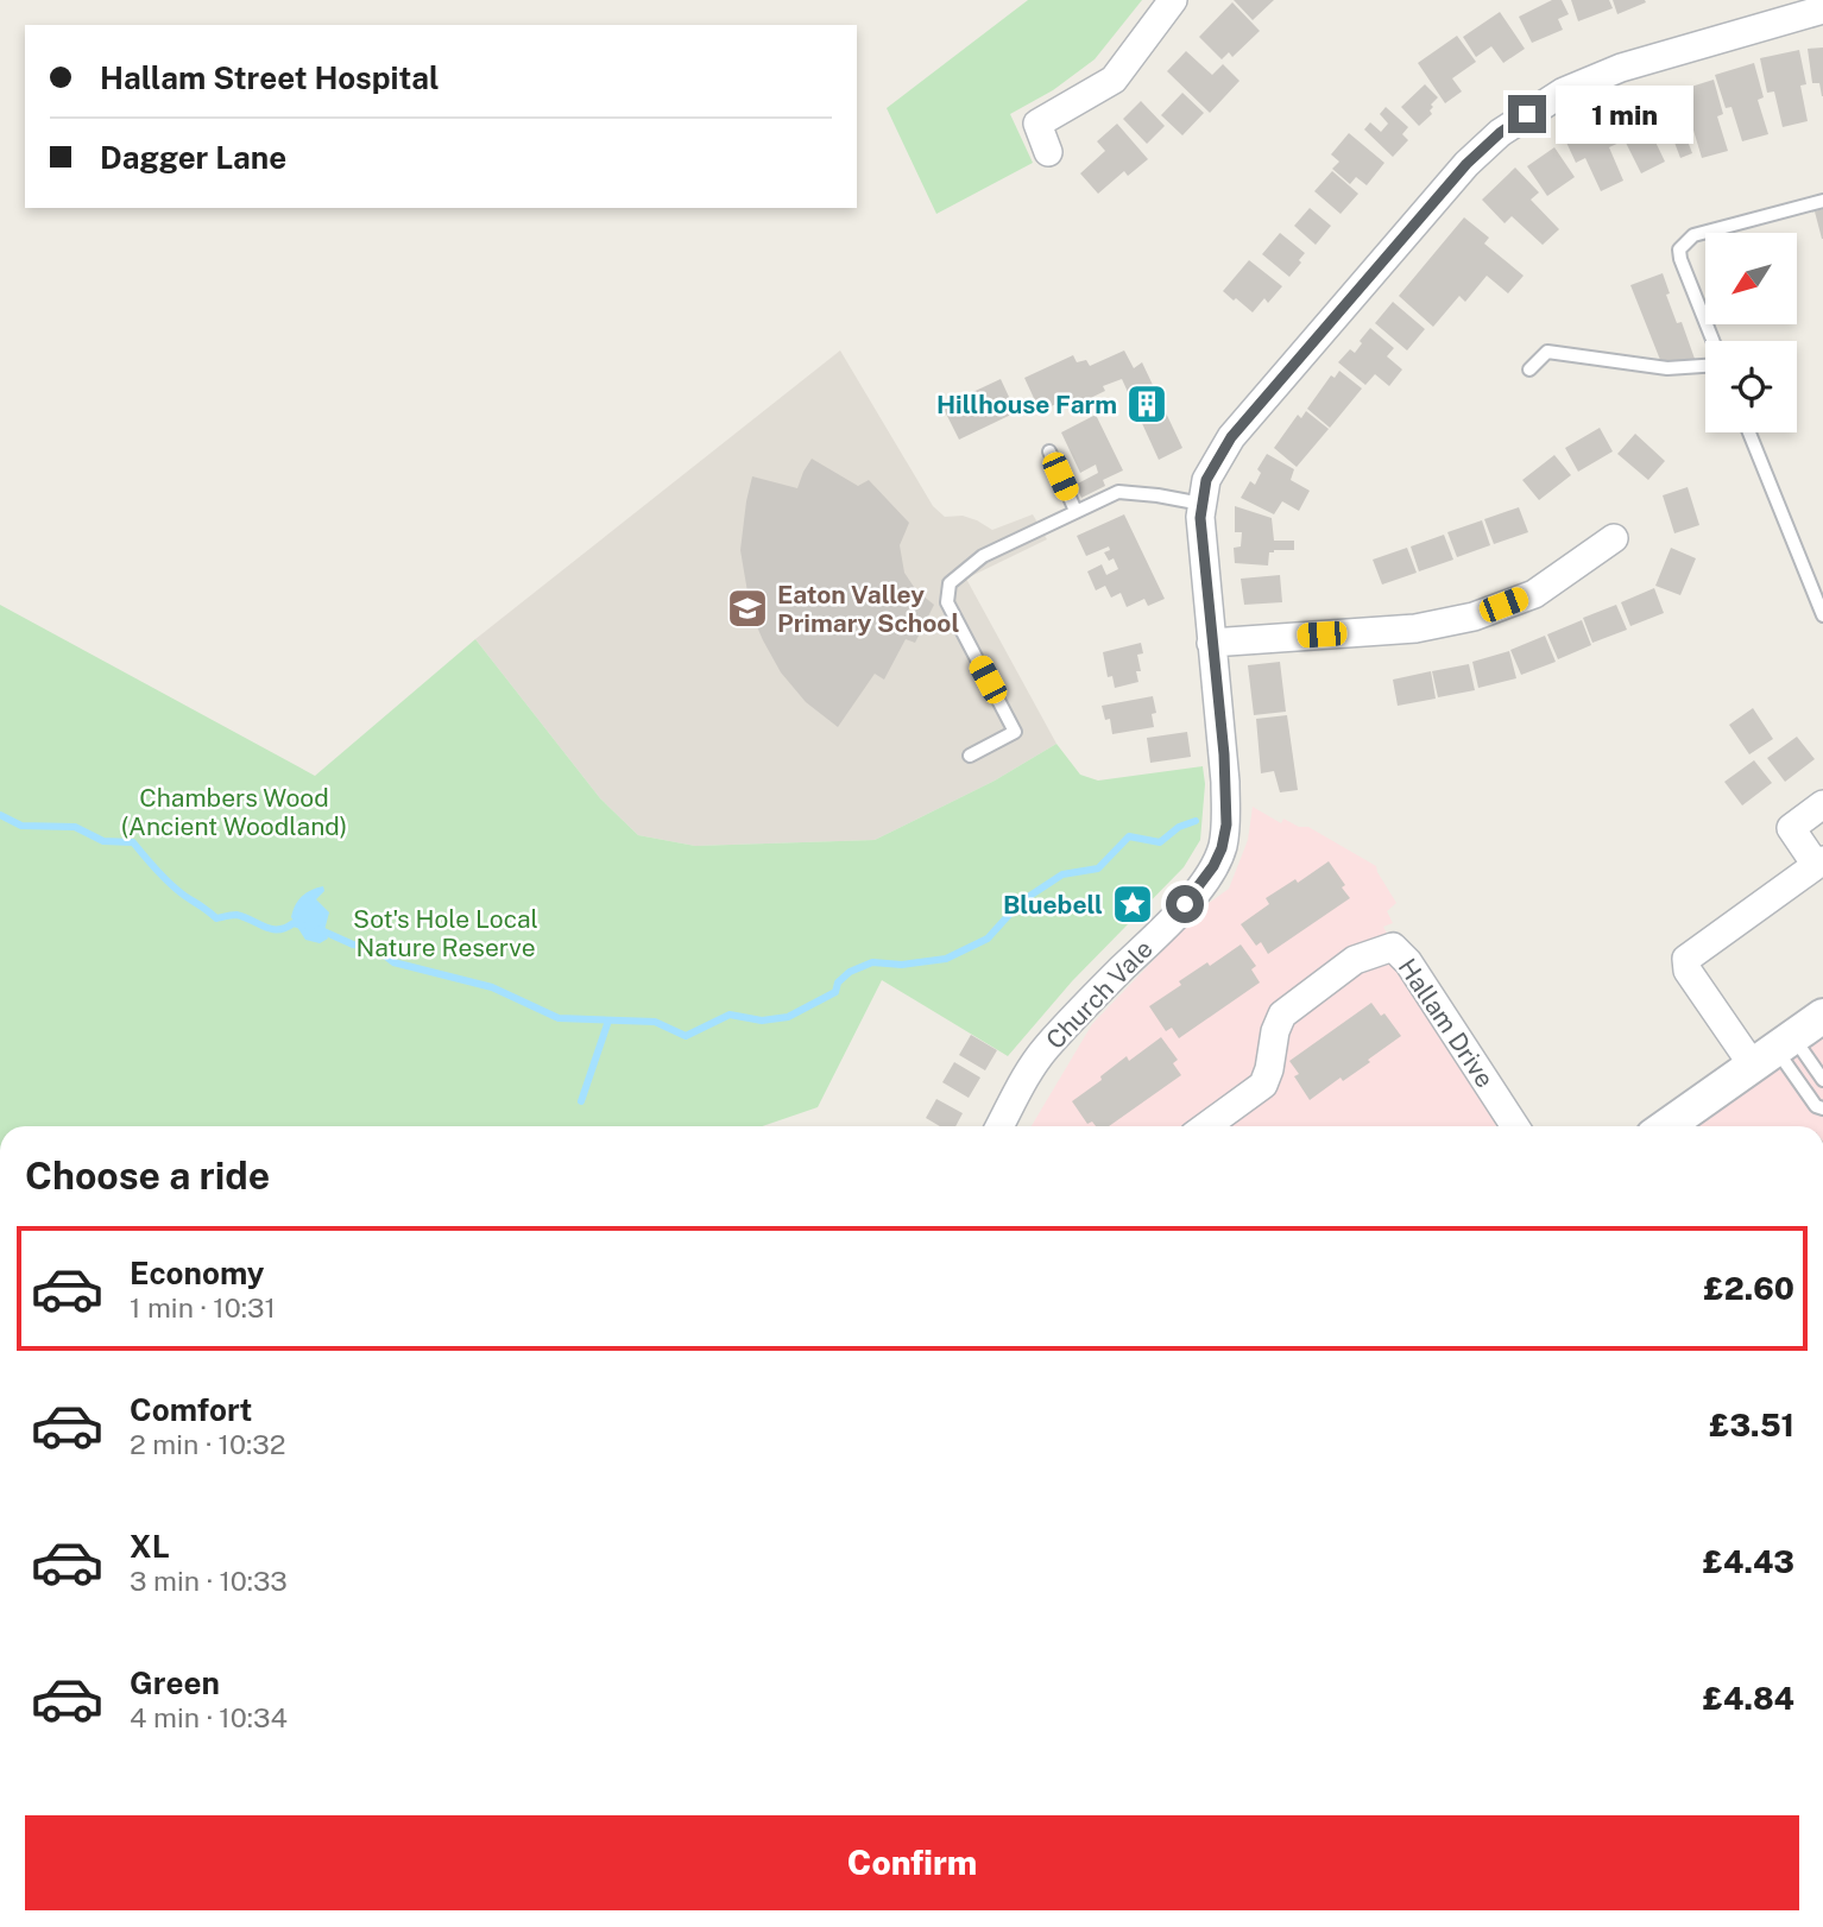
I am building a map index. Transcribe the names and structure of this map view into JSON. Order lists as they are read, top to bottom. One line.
{"streets":{"street":["Church Vale","Hallam Drive"]},"parks":["Chambers Wood (Ancient Woodland)","Sot's Hole Local Nature Reserve"],"places":{"building":["Hillhouse Farm"],"school or university":["Eaton Valley Primary School"],"place":["Bluebell"]},"north":"bottom left","page":{"banner":["Hallam Street Hospital","Dagger Lane"],"bubble":"1 min","heading":"Choose a ride","list":[{"name":"Economy","note":"1 min · 10:31","value":"£2.60"},{"name":"Comfort","note":"2 min · 10:32","value":"£3.51"},{"name":"XL","note":"3 min · 10:33","value":"£4.43"},{"name":"Green","note":"4 min · 10:34","value":"£4.84"}],"buttons":"Confirm"}}
